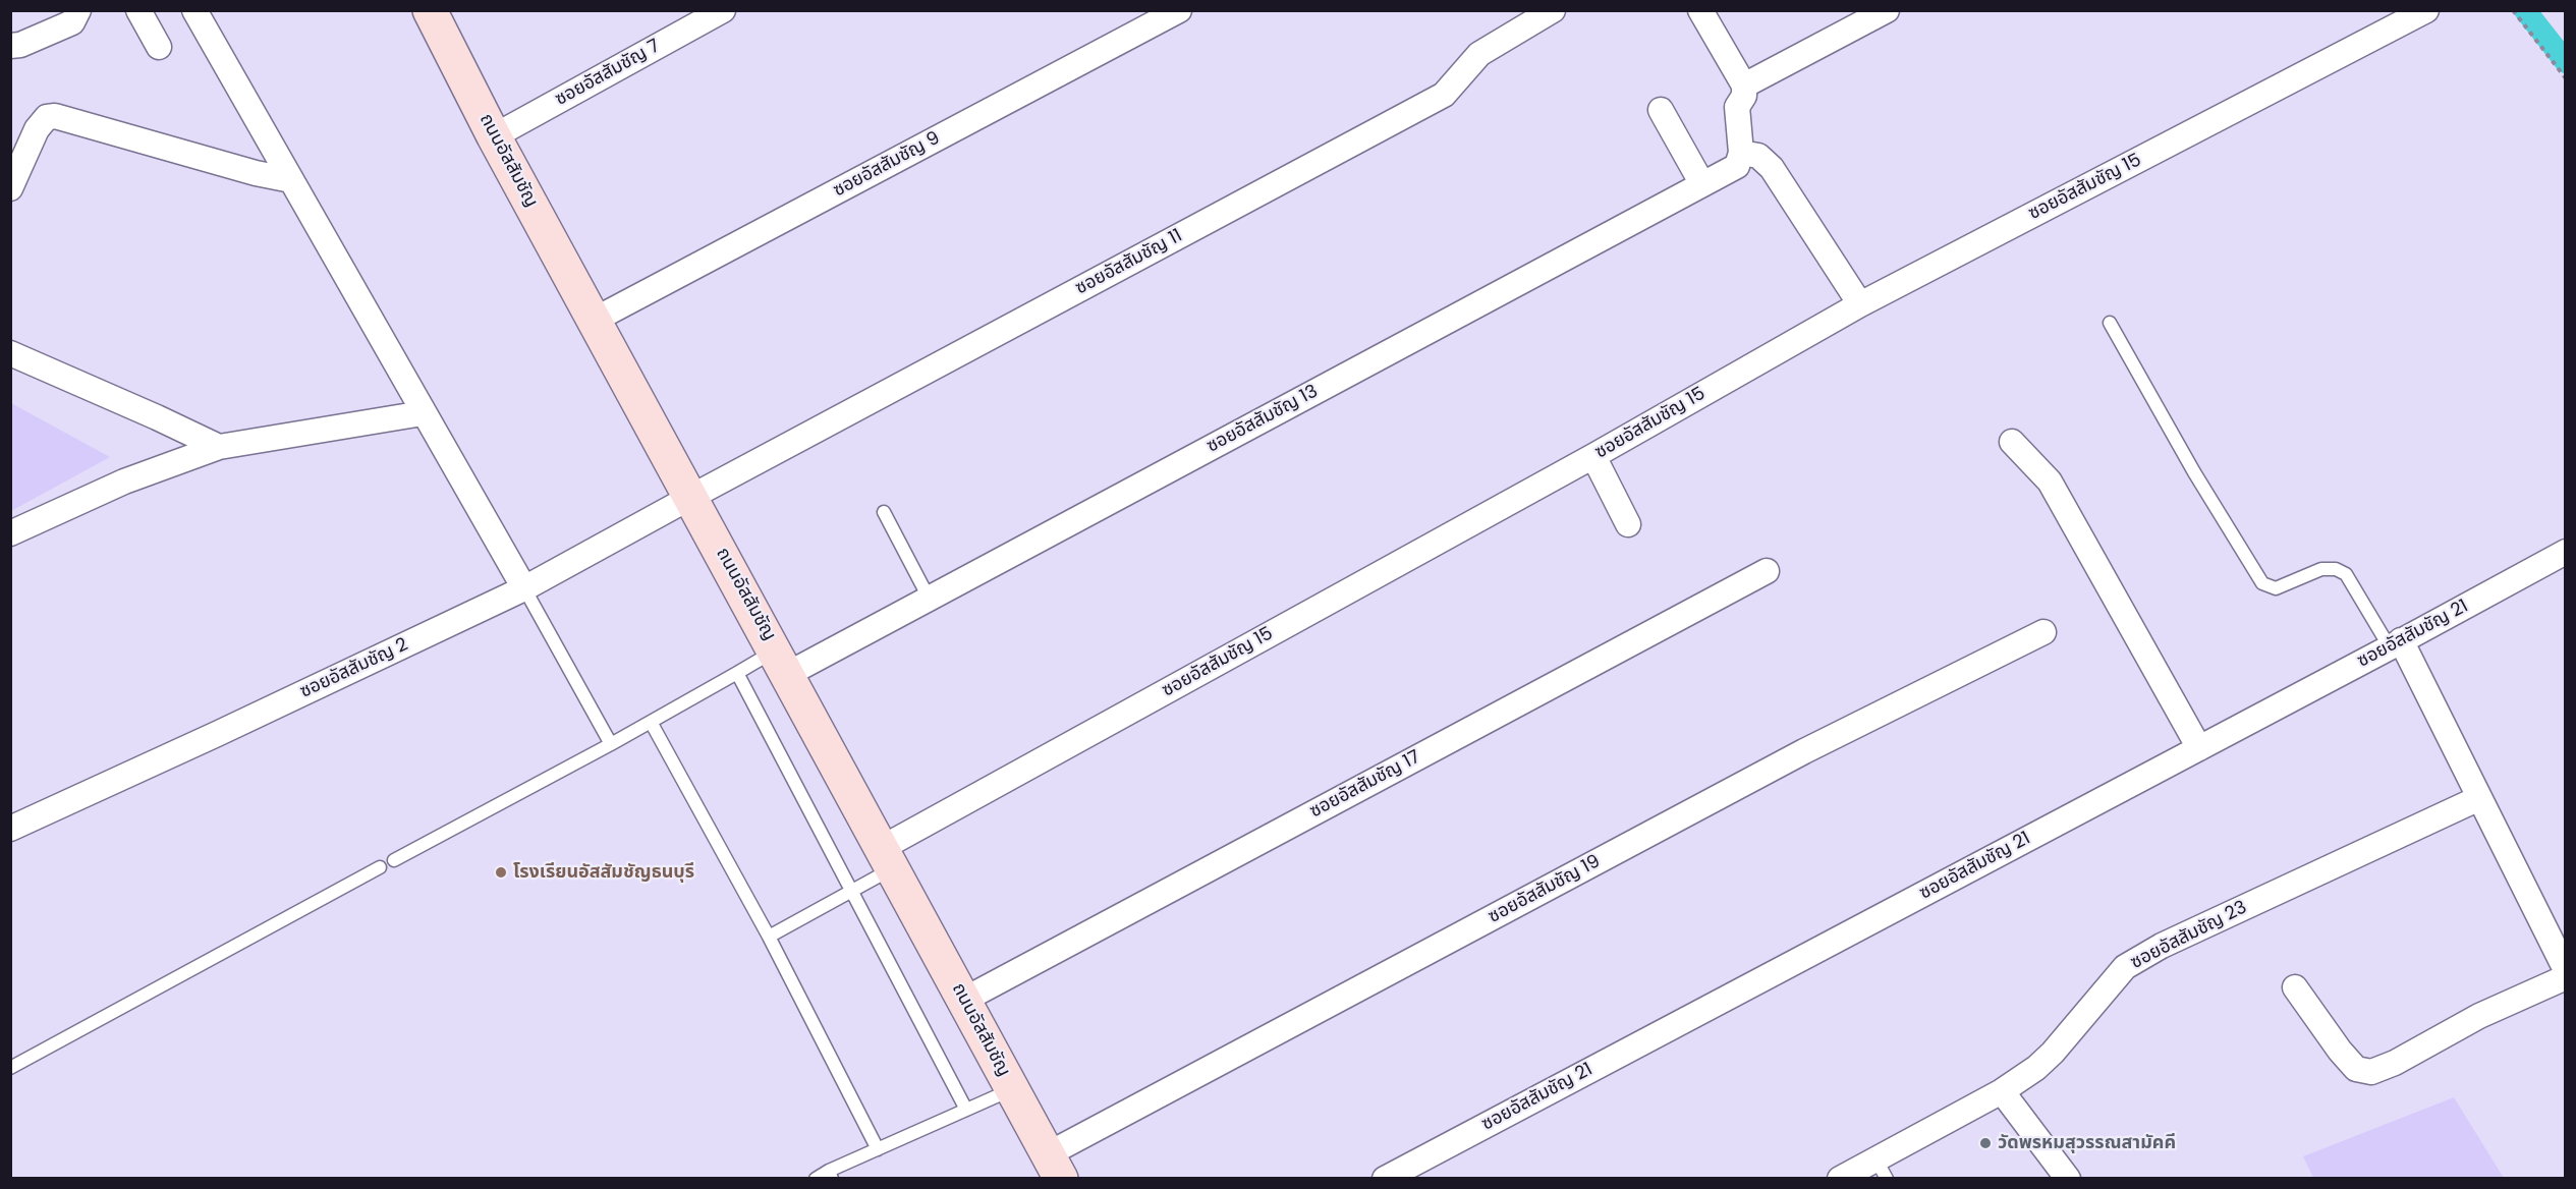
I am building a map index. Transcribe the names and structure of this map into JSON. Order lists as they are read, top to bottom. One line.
{"streets":{"street":["ซอยอัสสัมชัญ 7","ถนนอัสสัมชัญ","ซอยอัสสัมชัญ 9","ซอยอัสสัมชัญ 15","ซอยอัสสัมชัญ 11","ซอยอัสสัมชัญ 13","ซอยอัสสัมชัญ 21","ซอยอัสสัมชัญ 2","ซอยอัสสัมชัญ 17","ซอยอัสสัมชัญ 19","ซอยอัสสัมชัญ 23"]},"crossings":[["ซอยอัสสัมชัญ 7","ถนนอัสสัมชัญ"],["ถนนอัสสัมชัญ","ซอยอัสสัมชัญ 9"],["ถนนอัสสัมชัญ","ซอยอัสสัมชัญ 15"],["ถนนอัสสัมชัญ","ซอยอัสสัมชัญ 11"],["ถนนอัสสัมชัญ","ซอยอัสสัมชัญ 13"],["ถนนอัสสัมชัญ","ซอยอัสสัมชัญ 2"],["ถนนอัสสัมชัญ","ซอยอัสสัมชัญ 17"],["ถนนอัสสัมชัญ","ซอยอัสสัมชัญ 19"],["ซอยอัสสัมชัญ 11","ซอยอัสสัมชัญ 2"]],"places":["โรงเรียนอัสสัมชัญธนบุรี","วัดพรหมสุวรรณสามัคคี"]}
